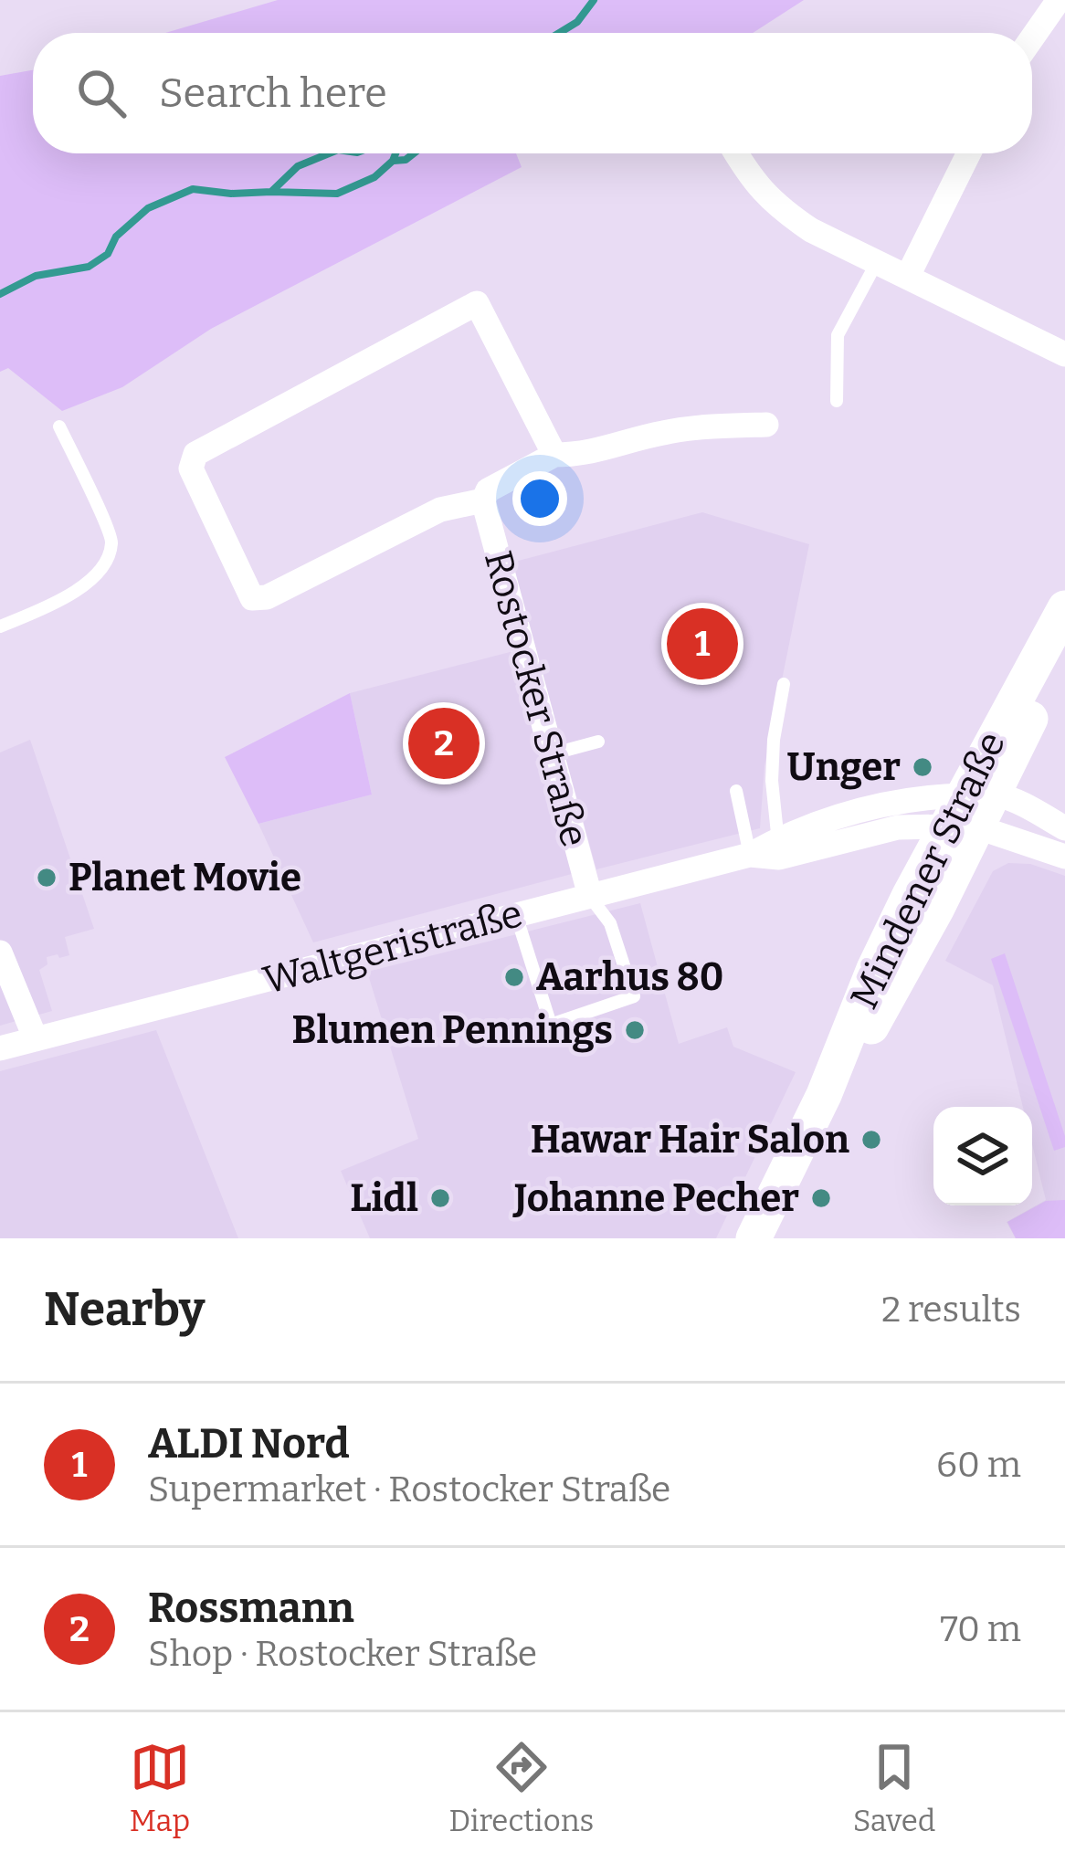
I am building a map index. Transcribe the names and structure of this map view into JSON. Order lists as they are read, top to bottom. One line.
{"streets":{"street":["Rostocker Straße","Mindener Straße","Waltgeristraße"]},"crossings":[["Rostocker Straße","Waltgeristraße"],["Mindener Straße","Waltgeristraße"]],"places":["Unger","Planet Movie","Aarhus 80","Blumen Pennings","Hawar Hair Salon","Lidl","Johanne Pecher"],"page":{"search":"Search here","pins":["1","2"],"heading":["Nearby","2 results"],"list":[{"mark":"1","name":"ALDI Nord","note":"Supermarket · Rostocker Straße","value":"60 m"},{"mark":"2","name":"Rossmann","note":"Shop · Rostocker Straße","value":"70 m"}],"nav":["Map","Directions","Saved"]}}
